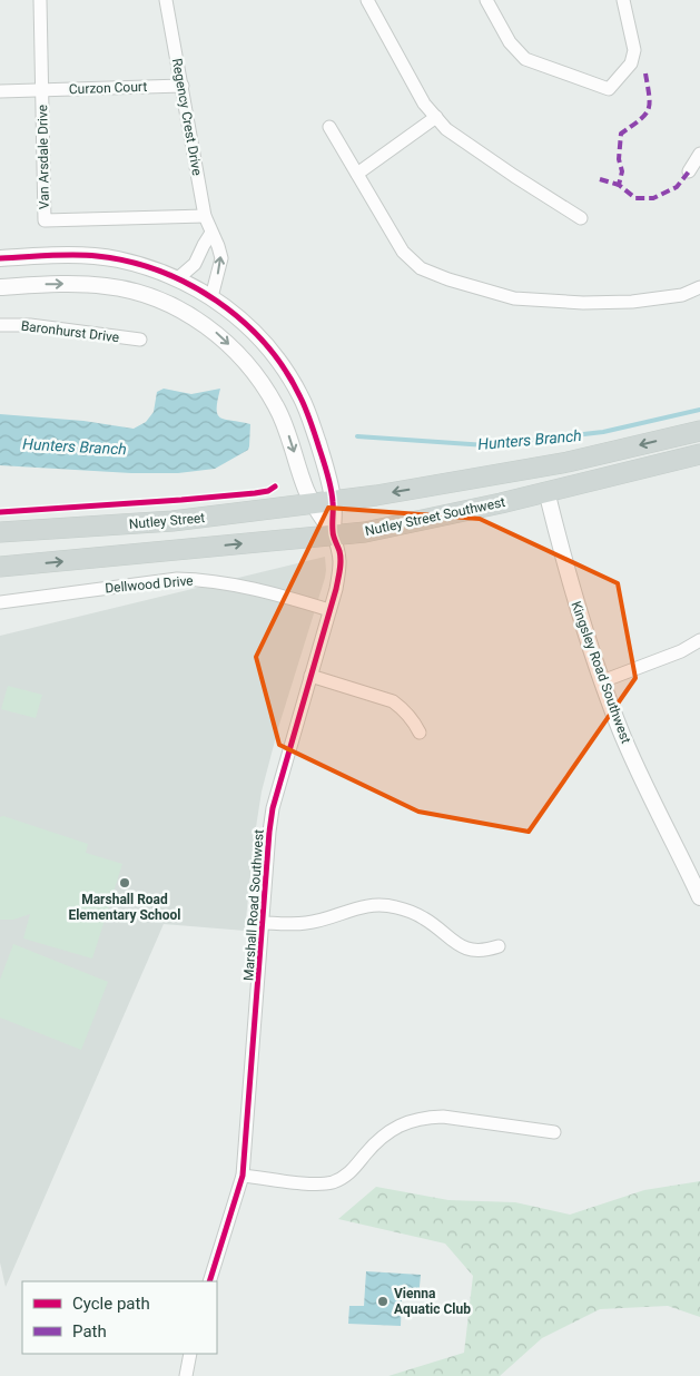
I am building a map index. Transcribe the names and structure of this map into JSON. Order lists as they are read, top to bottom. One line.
{"streets":{"main road":["Nutley Street Southwest","Nutley Street"],"street":["Curzon Court","Regency Crest Drive","Van Arsdale Drive","Baronhurst Drive","Dellwood Drive","Kingsley Road Southwest","Marshall Road Southwest"]},"crossings":[["Curzon Court","Regency Crest Drive"],["Curzon Court","Van Arsdale Drive"],["Regency Crest Drive","Van Arsdale Drive"],["Nutley Street Southwest","Nutley Street"],["Nutley Street Southwest","Kingsley Road Southwest"],["Nutley Street Southwest","Marshall Road Southwest"],["Dellwood Drive","Marshall Road Southwest"]],"water":["Hunters Branch"],"places":["Marshall Road Elementary School","Vienna Aquatic Club"],"legend":["Cycle path","Path"]}
